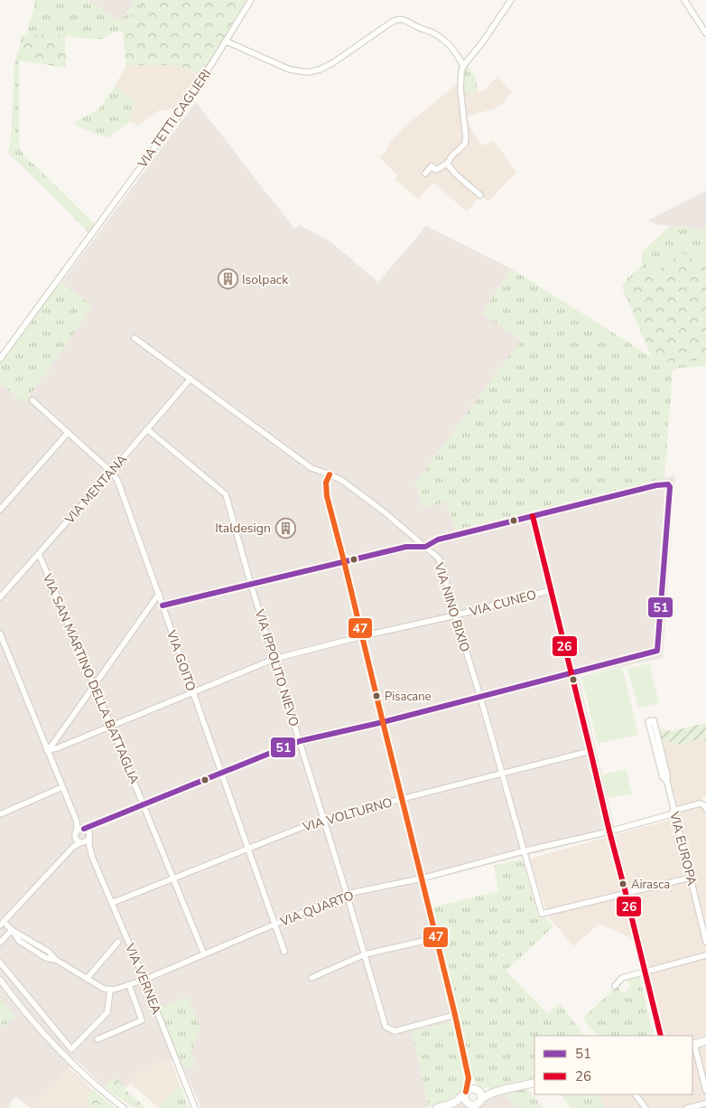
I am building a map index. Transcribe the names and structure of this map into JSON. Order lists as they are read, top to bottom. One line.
{"streets":{"street":["VIA TETTI CAGLIERI","VIA MENTANA","VIA CUNEO","VIA NINO BIXIO","VIA GOITO","VIA IPPOLITO NIEVO","VIA SAN MARTINO DELLA BATTAGLIA","VIA VOLTURNO","VIA EUROPA","VIA QUARTO","VIA VERNEA"]},"crossings":[["VIA MENTANA","VIA NINO BIXIO"],["VIA MENTANA","VIA GOITO"],["VIA MENTANA","VIA IPPOLITO NIEVO"],["VIA MENTANA","VIA SAN MARTINO DELLA BATTAGLIA"],["VIA CUNEO","VIA NINO BIXIO"],["VIA CUNEO","VIA GOITO"],["VIA CUNEO","VIA IPPOLITO NIEVO"],["VIA CUNEO","VIA SAN MARTINO DELLA BATTAGLIA"],["VIA NINO BIXIO","VIA VOLTURNO"],["VIA NINO BIXIO","VIA QUARTO"],["VIA GOITO","VIA VOLTURNO"],["VIA GOITO","VIA QUARTO"],["VIA IPPOLITO NIEVO","VIA VOLTURNO"],["VIA IPPOLITO NIEVO","VIA QUARTO"],["VIA SAN MARTINO DELLA BATTAGLIA","VIA VOLTURNO"],["VIA SAN MARTINO DELLA BATTAGLIA","VIA QUARTO"],["VIA VOLTURNO","VIA VERNEA"],["VIA EUROPA","VIA QUARTO"],["VIA QUARTO","VIA VERNEA"]],"places":{"building":["Isolpack","Italdesign"],"other":["Pisacane","Airasca"]},"lines":["transit line 47","transit line 51","transit line 26"],"legend":["51","26"]}
